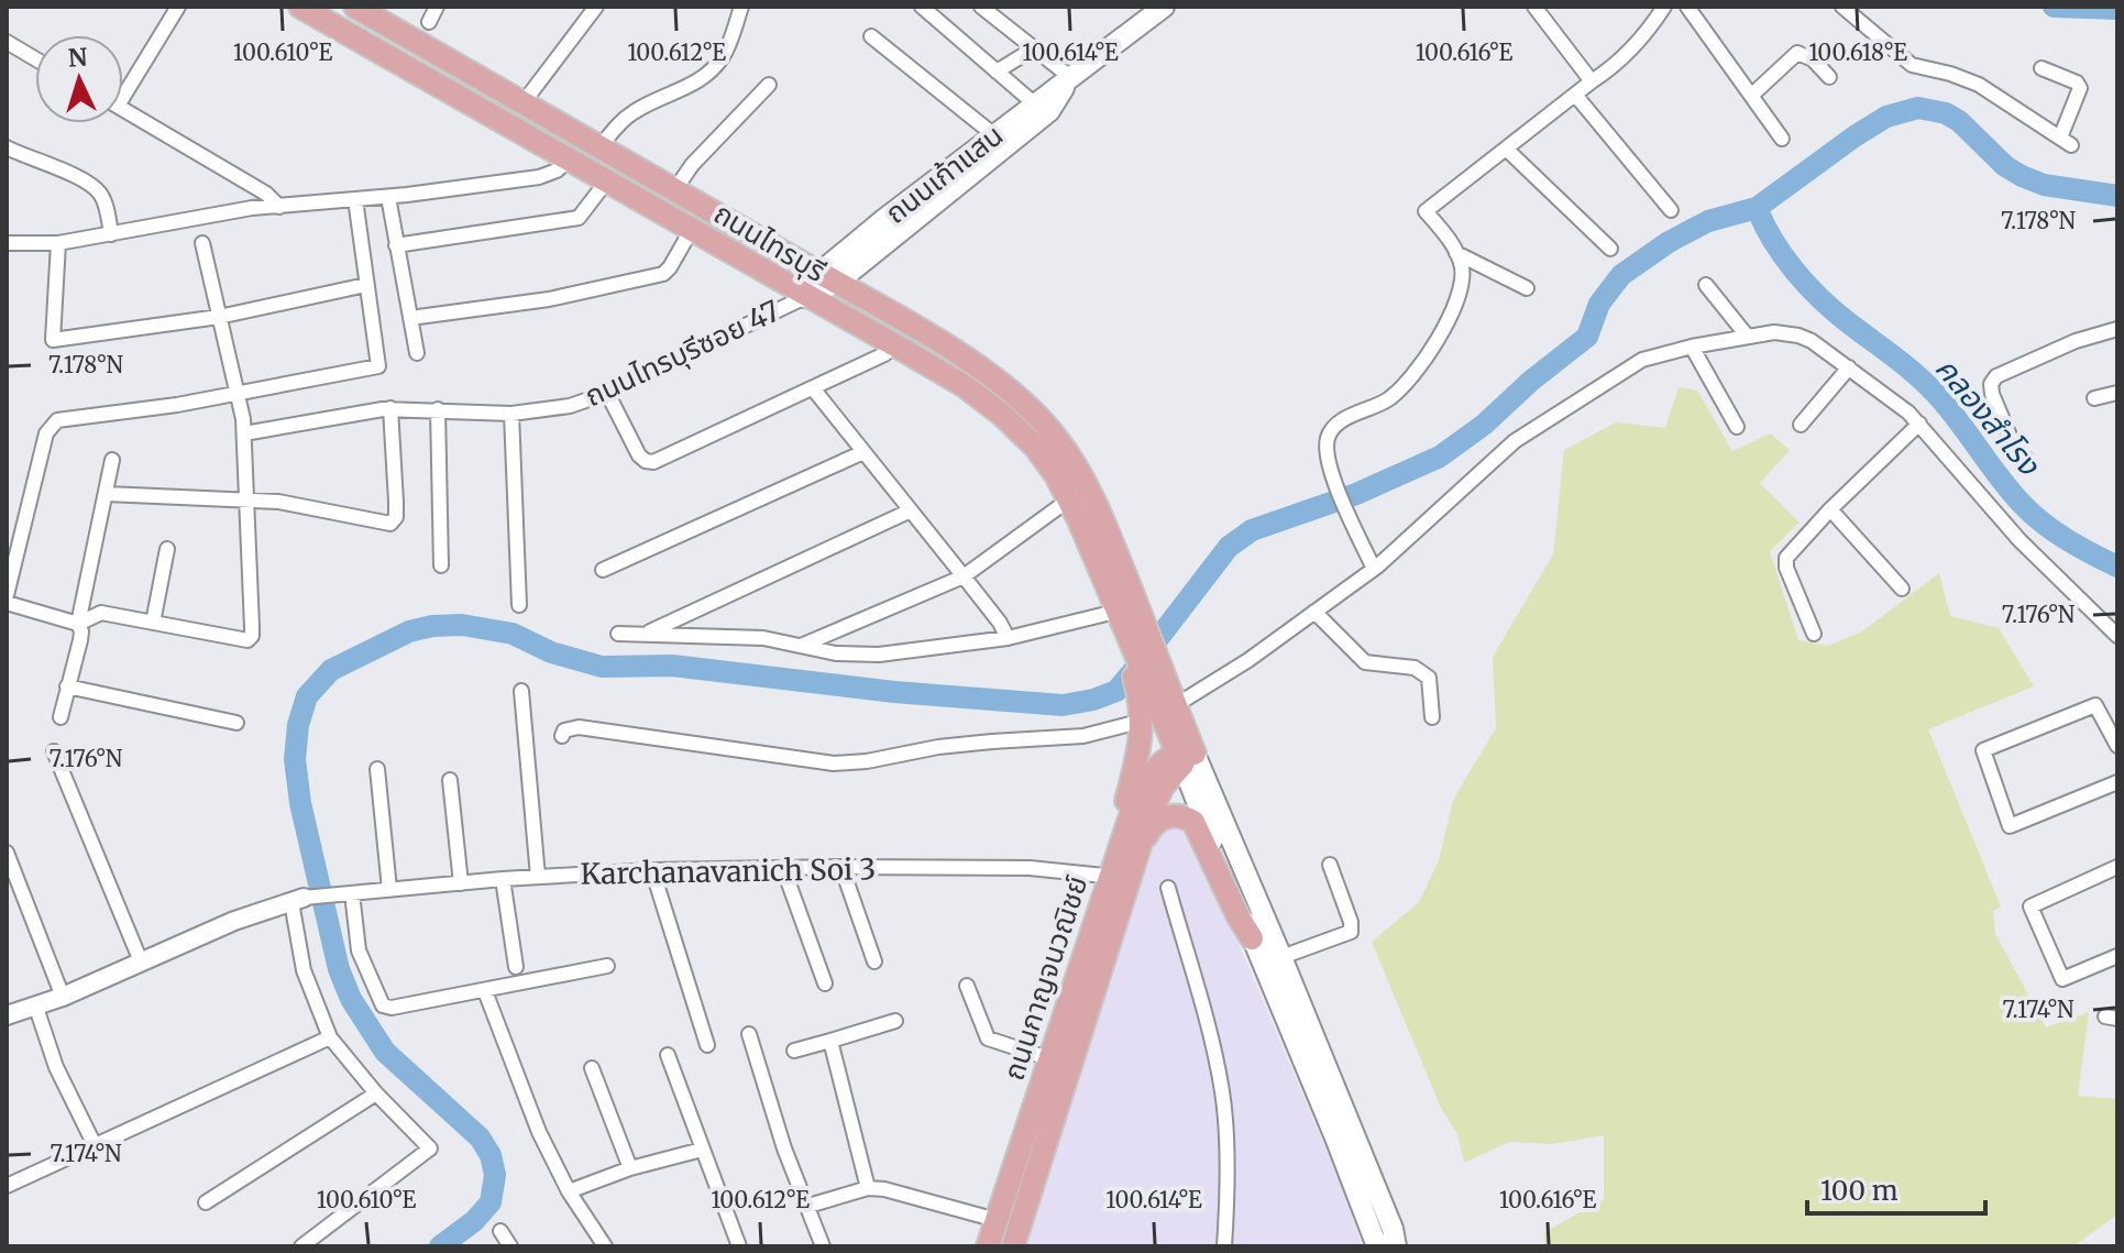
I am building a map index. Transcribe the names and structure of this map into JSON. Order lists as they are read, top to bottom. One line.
{"streets":{"main road":["ถนนเก้าแสน","ถนนไทรบุรี","ถนนกาญจนวณิชย์"],"street":["ถนนไทรบุรีซอย 47","Karchanavanich Soi 3"]},"crossings":[["ถนนเก้าแสน","ถนนไทรบุรี"],["ถนนไทรบุรี","ถนนไทรบุรีซอย 47"]],"water":["คลองสำโรง"],"scale_bar":"100 m","north":"top","coordinates":["100.610°E","100.612°E","100.614°E","100.616°E","100.618°E","7.178°N","7.176°N","7.174°N"]}
